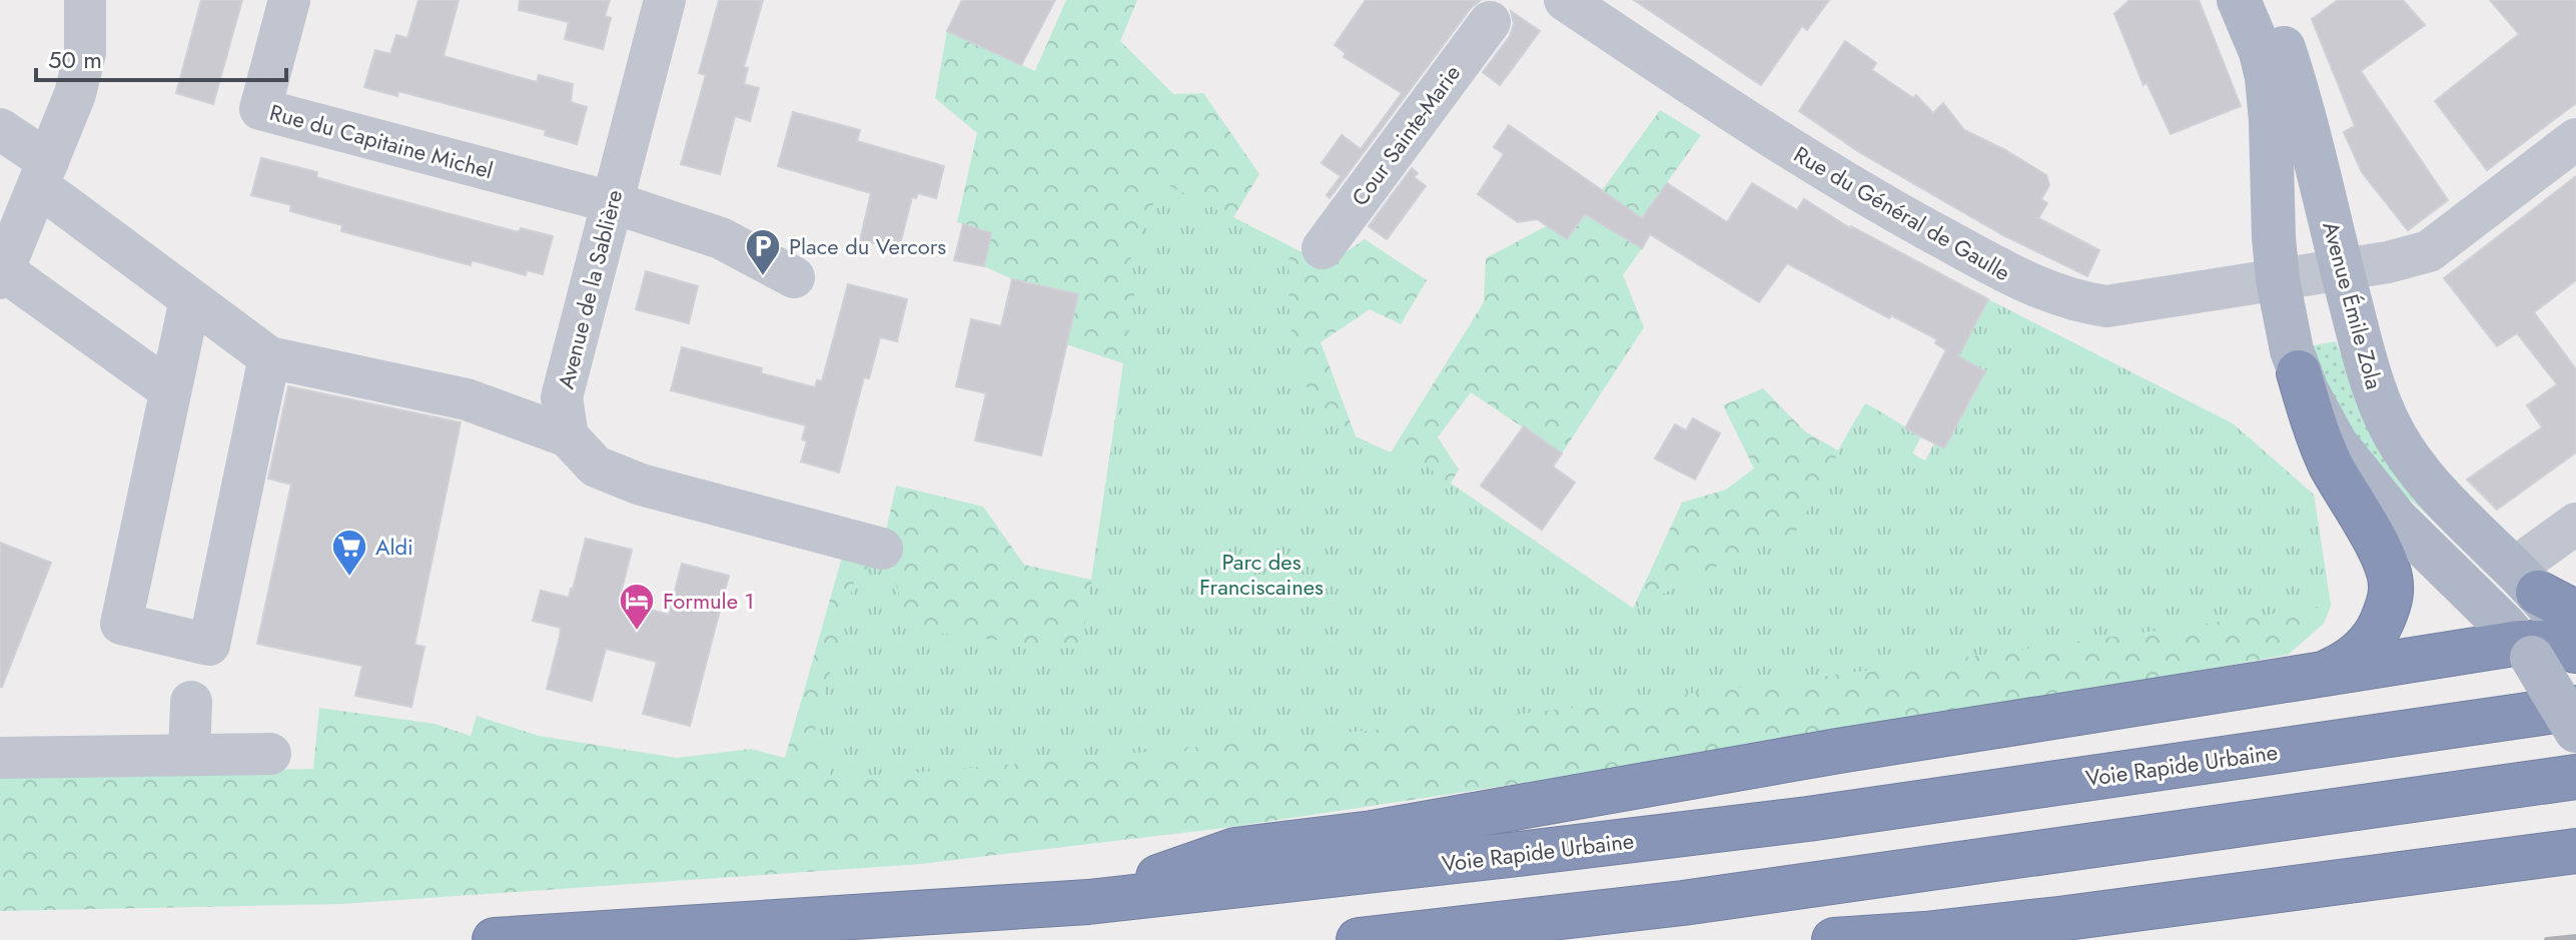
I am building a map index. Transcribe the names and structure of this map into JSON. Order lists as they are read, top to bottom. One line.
{"streets":{"highway":["Voie Rapide Urbaine"],"main road":["Avenue Émile Zola"],"street":["Cour Sainte-Marie","Rue du Capitaine Michel","Rue du Général de Gaulle","Avenue de la Sablière"]},"crossings":[["Rue du Capitaine Michel","Avenue de la Sablière"],["Rue du Général de Gaulle","Avenue Émile Zola"]],"parks":["Parc des Franciscaines"],"places":{"parking":["Place du Vercors"],"supermarket":["Aldi"],"hotel":["Formule 1"]},"scale_bar":"50 m"}
